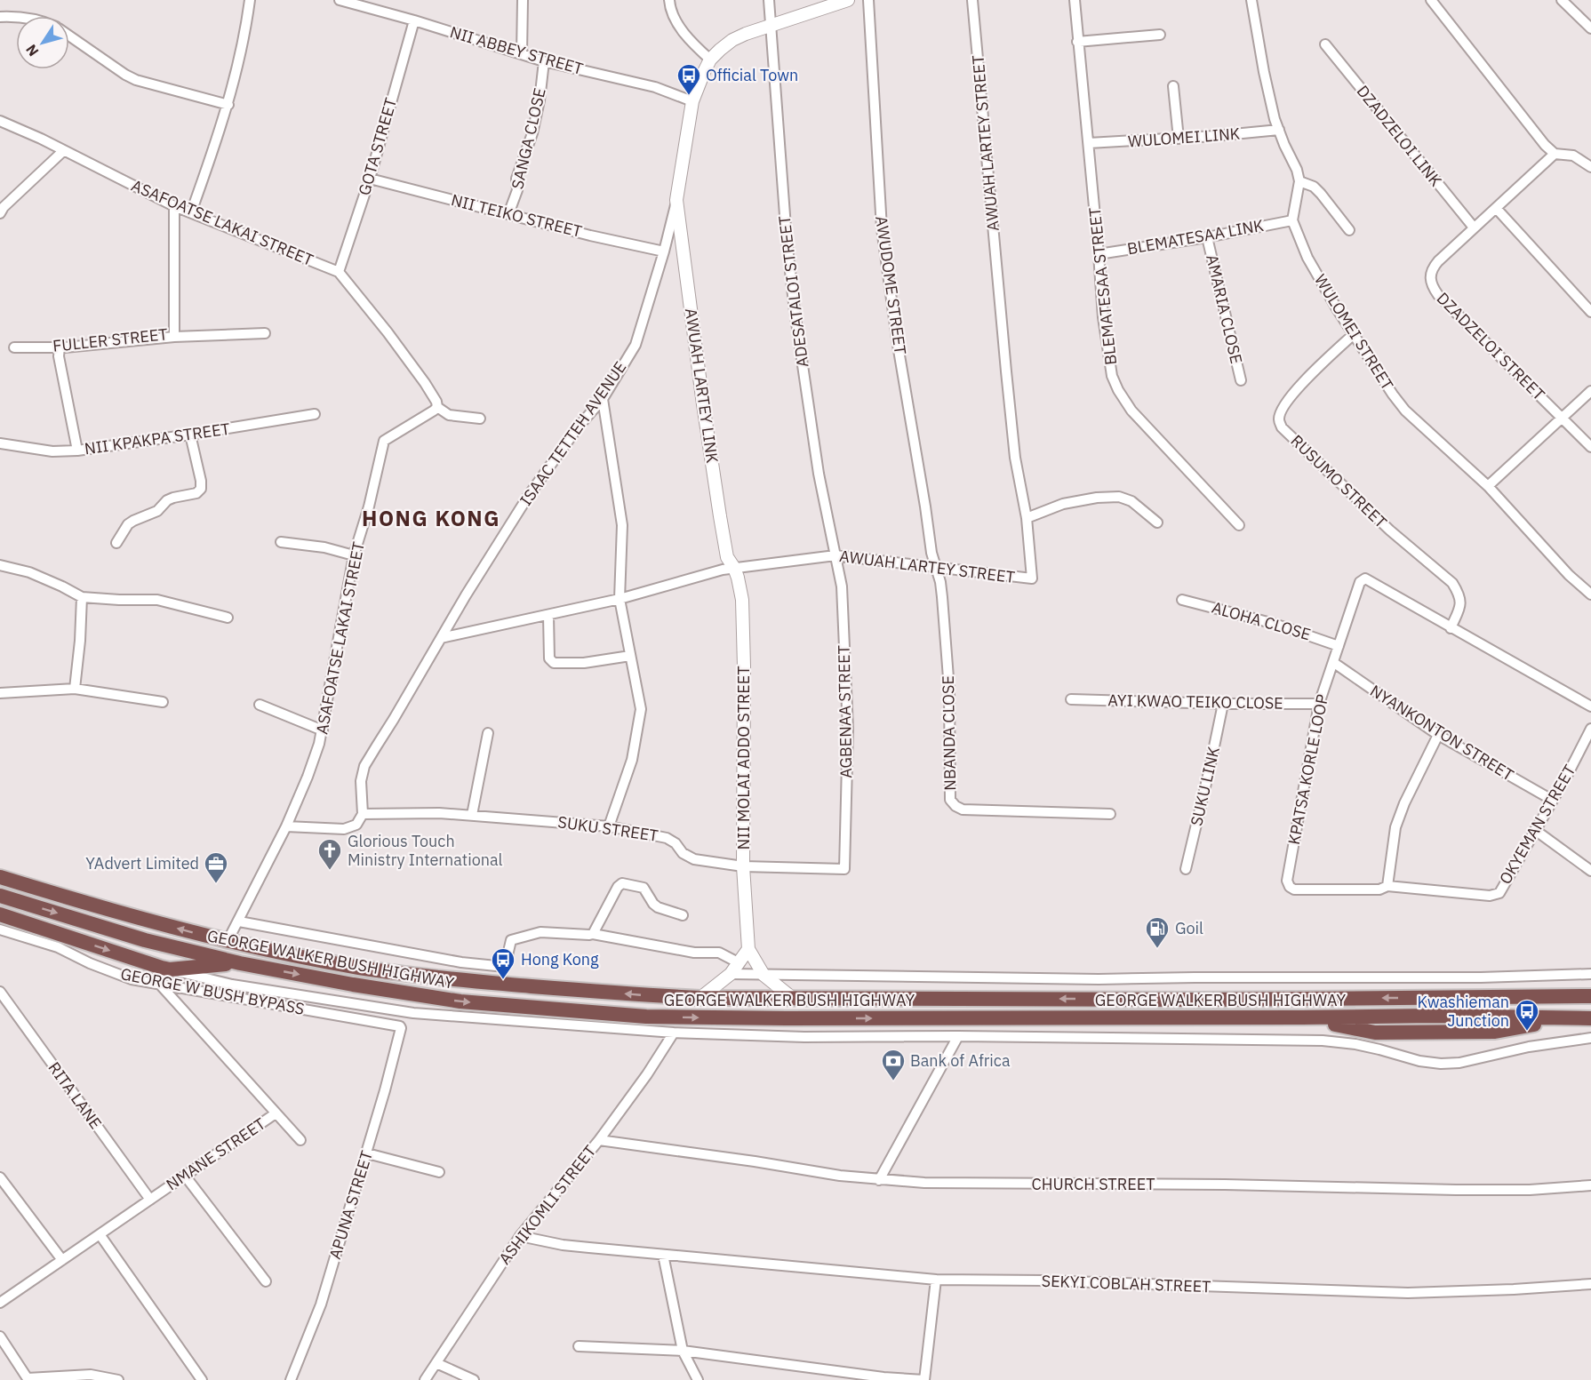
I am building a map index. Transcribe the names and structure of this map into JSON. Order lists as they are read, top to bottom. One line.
{"streets":{"highway":["GEORGE WALKER BUSH HIGHWAY"],"street":["NII ABBEY STREET","DZADZELOI LINK","WULOMEI LINK","SANGA CLOSE","AWUAH LARTEY STREET","GOTA STREET","NII TEIKO STREET","ASAFOATSE LAKAI STREET","BLEMATESAA LINK","AWUDOME STREET","BLEMATESAA STREET","ADESATALOI STREET","AMARIA CLOSE","WULOMEI STREET","FULLER STREET","DZADZELOI STREET","AWUAH LARTEY LINK","ISAAC TETTEH AVENUE","NII KPAKPA STREET","RUSUMO STREET","ALOHA CLOSE","AYI KWAO TEIKO CLOSE","AGBENAA STREET","NBANDA CLOSE","NYANKONTON STREET","NII MOLAI ADDO STREET","KPATSA KORLE LOOP","SUKU LINK","OKYEMAN STREET","SUKU STREET","GEORGE W BUSH BYPASS","RITA LANE","NMANE STREET","CHURCH STREET","APUNA STREET","ASHIKOMLI STREET","SEKYI COBLAH STREET"]},"crossings":[["NII ABBEY STREET","SANGA CLOSE"],["NII ABBEY STREET","GOTA STREET"],["NII ABBEY STREET","ISAAC TETTEH AVENUE"],["DZADZELOI LINK","DZADZELOI STREET"],["WULOMEI LINK","BLEMATESAA STREET"],["SANGA CLOSE","NII TEIKO STREET"],["AWUAH LARTEY STREET","AWUDOME STREET"],["AWUAH LARTEY STREET","ADESATALOI STREET"],["AWUAH LARTEY STREET","AWUAH LARTEY LINK"],["AWUAH LARTEY STREET","ISAAC TETTEH AVENUE"],["AWUAH LARTEY STREET","AGBENAA STREET"],["AWUAH LARTEY STREET","NBANDA CLOSE"],["AWUAH LARTEY STREET","NII MOLAI ADDO STREET"],["GOTA STREET","NII TEIKO STREET"],["GOTA STREET","ASAFOATSE LAKAI STREET"],["NII TEIKO STREET","ISAAC TETTEH AVENUE"],["ASAFOATSE LAKAI STREET","FULLER STREET"],["ASAFOATSE LAKAI STREET","GEORGE WALKER BUSH HIGHWAY"],["BLEMATESAA LINK","BLEMATESAA STREET"],["BLEMATESAA LINK","AMARIA CLOSE"],["BLEMATESAA LINK","WULOMEI STREET"],["AWUDOME STREET","NBANDA CLOSE"],["ADESATALOI STREET","ISAAC TETTEH AVENUE"],["ADESATALOI STREET","AGBENAA STREET"],["WULOMEI STREET","RUSUMO STREET"],["AWUAH LARTEY LINK","ISAAC TETTEH AVENUE"],["AWUAH LARTEY LINK","NII MOLAI ADDO STREET"],["ISAAC TETTEH AVENUE","SUKU STREET"],["RUSUMO STREET","KPATSA KORLE LOOP"],["ALOHA CLOSE","KPATSA KORLE LOOP"],["AYI KWAO TEIKO CLOSE","KPATSA KORLE LOOP"],["AYI KWAO TEIKO CLOSE","SUKU LINK"],["AGBENAA STREET","SUKU STREET"],["NYANKONTON STREET","KPATSA KORLE LOOP"],["NYANKONTON STREET","OKYEMAN STREET"],["NII MOLAI ADDO STREET","SUKU STREET"],["NII MOLAI ADDO STREET","GEORGE WALKER BUSH HIGHWAY"],["KPATSA KORLE LOOP","OKYEMAN STREET"],["GEORGE W BUSH BYPASS","NMANE STREET"],["GEORGE W BUSH BYPASS","APUNA STREET"],["RITA LANE","NMANE STREET"],["CHURCH STREET","ASHIKOMLI STREET"],["ASHIKOMLI STREET","SEKYI COBLAH STREET"]],"districts":["HONG KONG"],"places":{"bus stop":["Official Town","Hong Kong","Kwashieman Junction"],"church":["Glorious Touch Ministry International"],"office":["YAdvert Limited"],"fuel station":["Goil"],"bank":["Bank of Africa"]},"north":"bottom left"}
